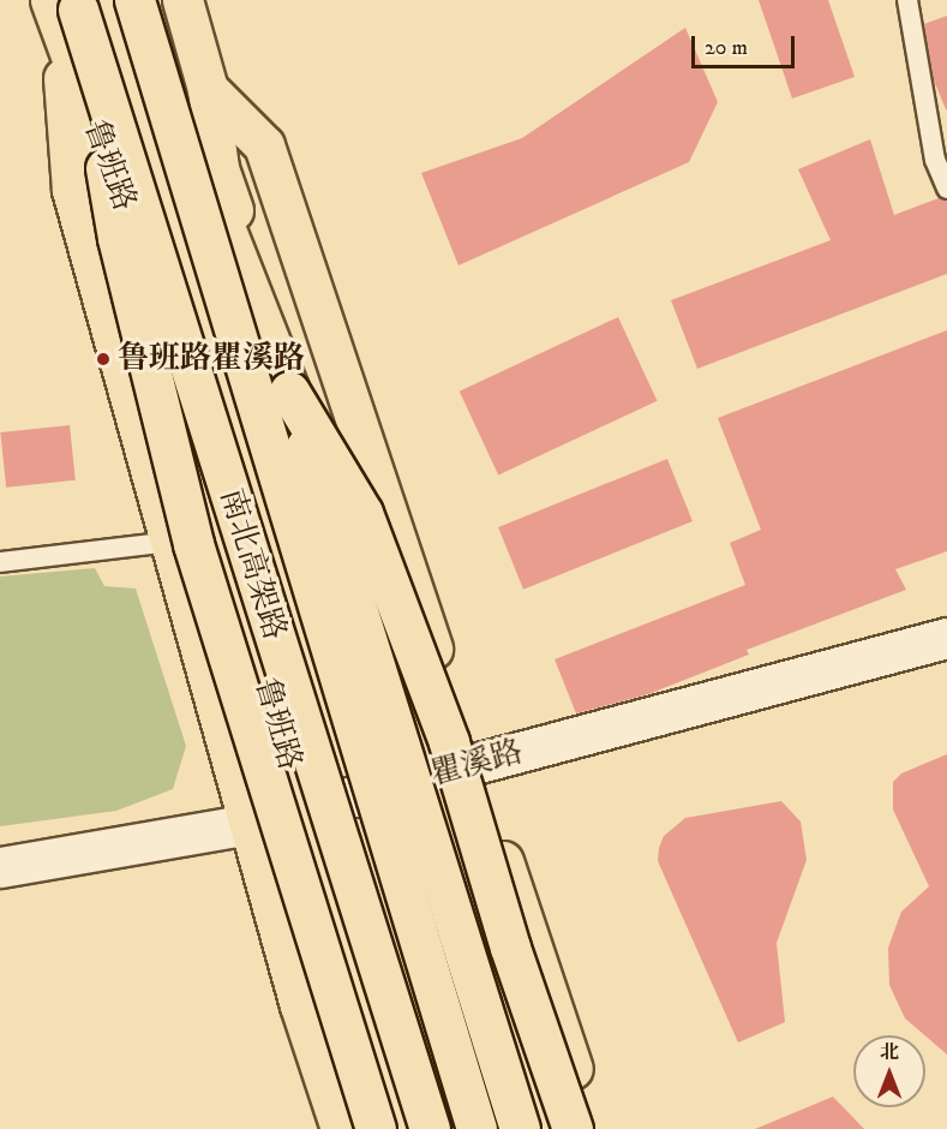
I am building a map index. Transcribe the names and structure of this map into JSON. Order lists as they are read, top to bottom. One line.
{"streets":{"main road":["鲁班路","南北高架路"],"street":["瞿溪路"]},"crossings":[["鲁班路","南北高架路"],["鲁班路","瞿溪路"]],"places":["鲁班路瞿溪路"],"scale_bar":"20 m","north":"top"}
